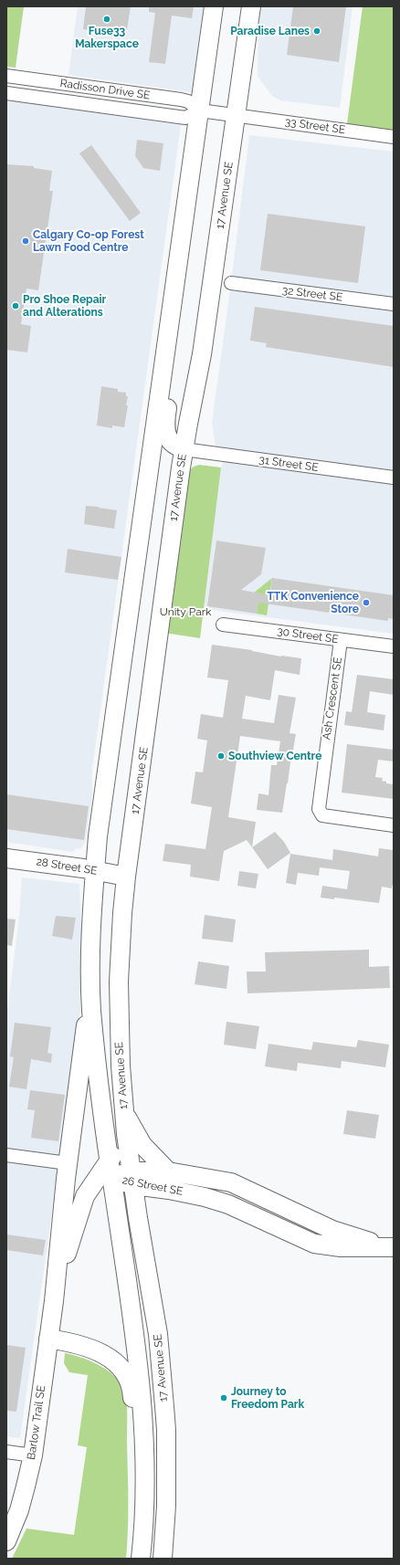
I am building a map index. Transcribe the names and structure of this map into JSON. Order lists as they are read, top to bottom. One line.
{"streets":{"main road":["17 Avenue SE","28 Street SE","26 Street SE","Barlow Trail SE"],"street":["Radisson Drive SE","33 Street SE","32 Street SE","31 Street SE","30 Street SE","Ash Crescent SE"]},"crossings":[["Radisson Drive SE","33 Street SE"],["Radisson Drive SE","17 Avenue SE"],["33 Street SE","17 Avenue SE"],["17 Avenue SE","31 Street SE"],["17 Avenue SE","28 Street SE"],["17 Avenue SE","26 Street SE"],["17 Avenue SE","Barlow Trail SE"],["30 Street SE","Ash Crescent SE"],["26 Street SE","Barlow Trail SE"]],"parks":["Unity Park"],"places":["Fuse33 Makerspace","Paradise Lanes","Calgary Co-op Forest Lawn Food Centre","Pro Shoe Repair and Alterations","TTK Convenience Store","Southview Centre","Journey to Freedom Park"]}
